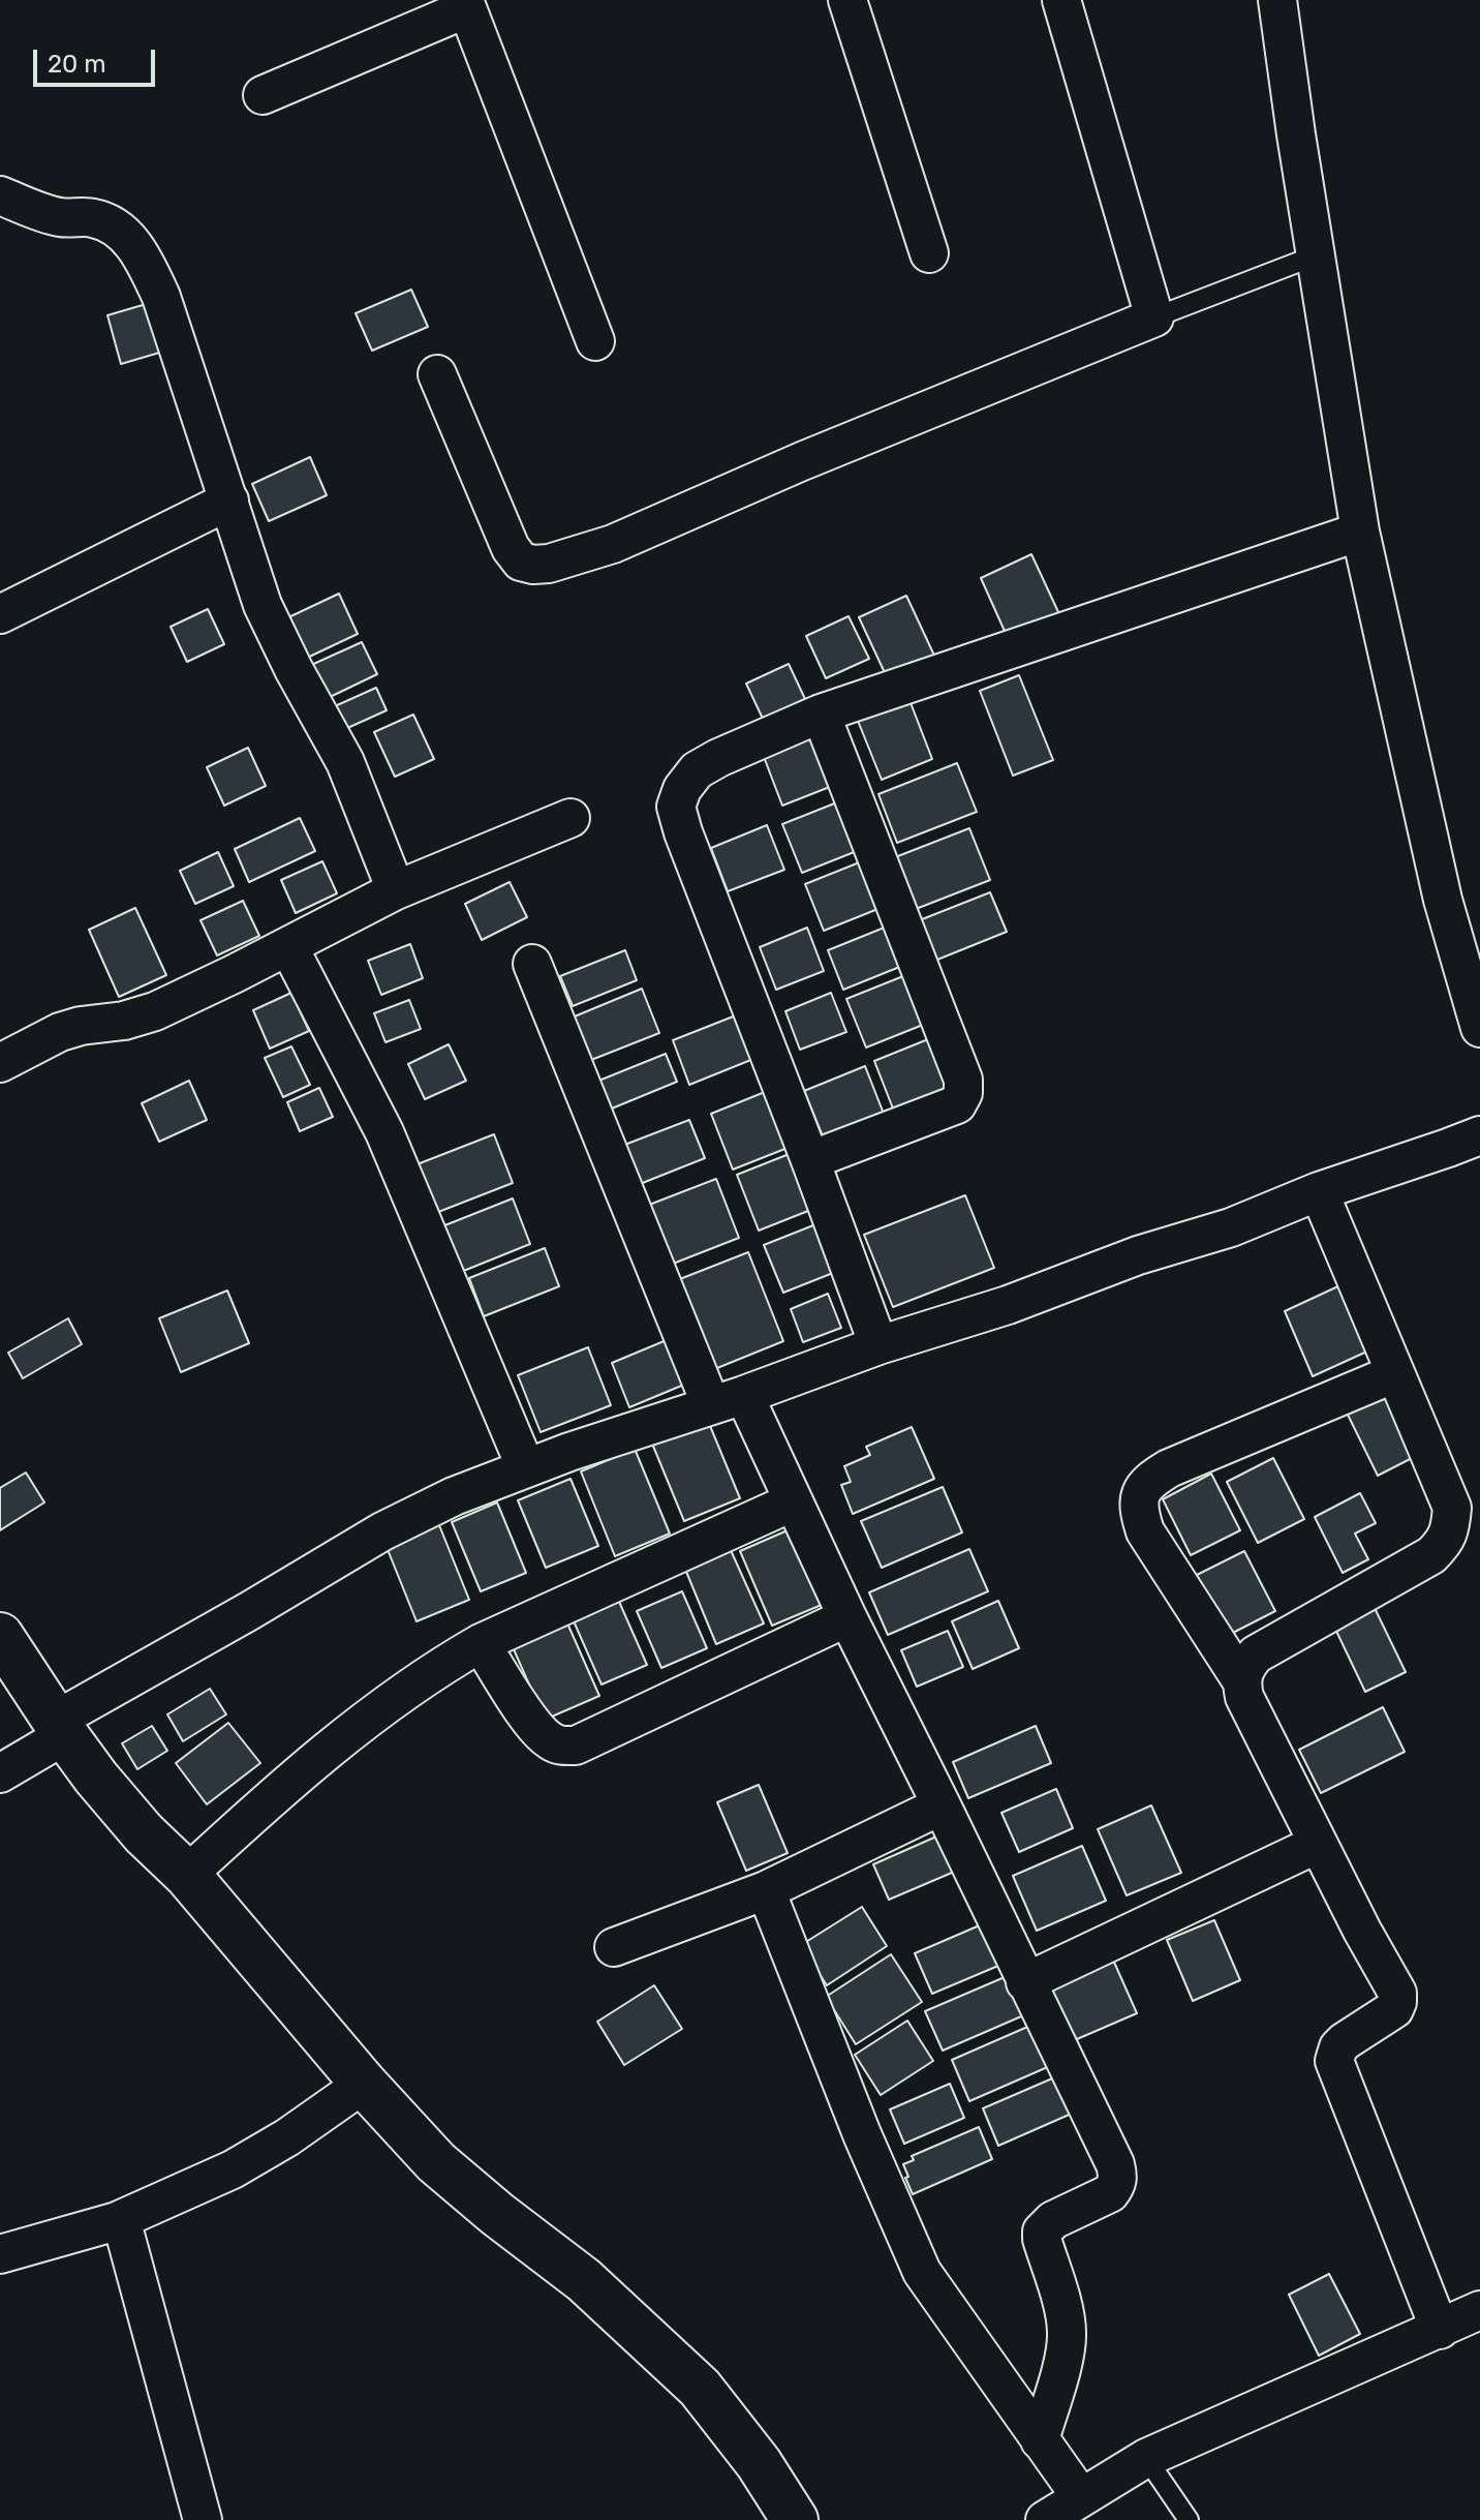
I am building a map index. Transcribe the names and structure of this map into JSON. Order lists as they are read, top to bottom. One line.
{"scale_bar":"20 m"}
